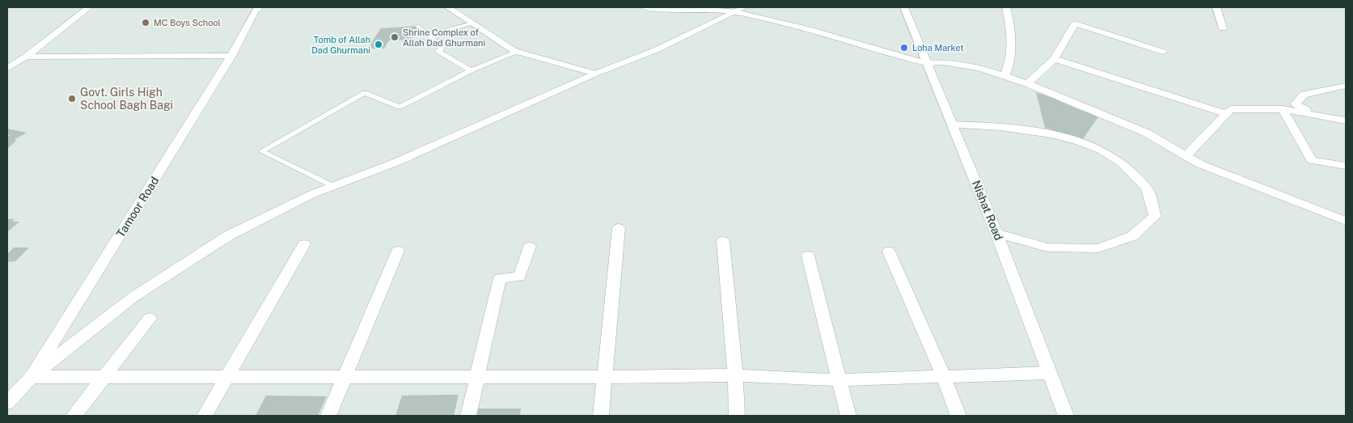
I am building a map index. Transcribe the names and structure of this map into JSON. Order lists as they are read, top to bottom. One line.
{"streets":{"street":["Tamoor Road","Nishat Road"]},"places":["MC Boys School","Shrine Complex of Allah Dad Ghurmani","Tomb of Allah Dad Ghurmani","Loha Market","Govt. Girls High School Bagh Bagi"]}
